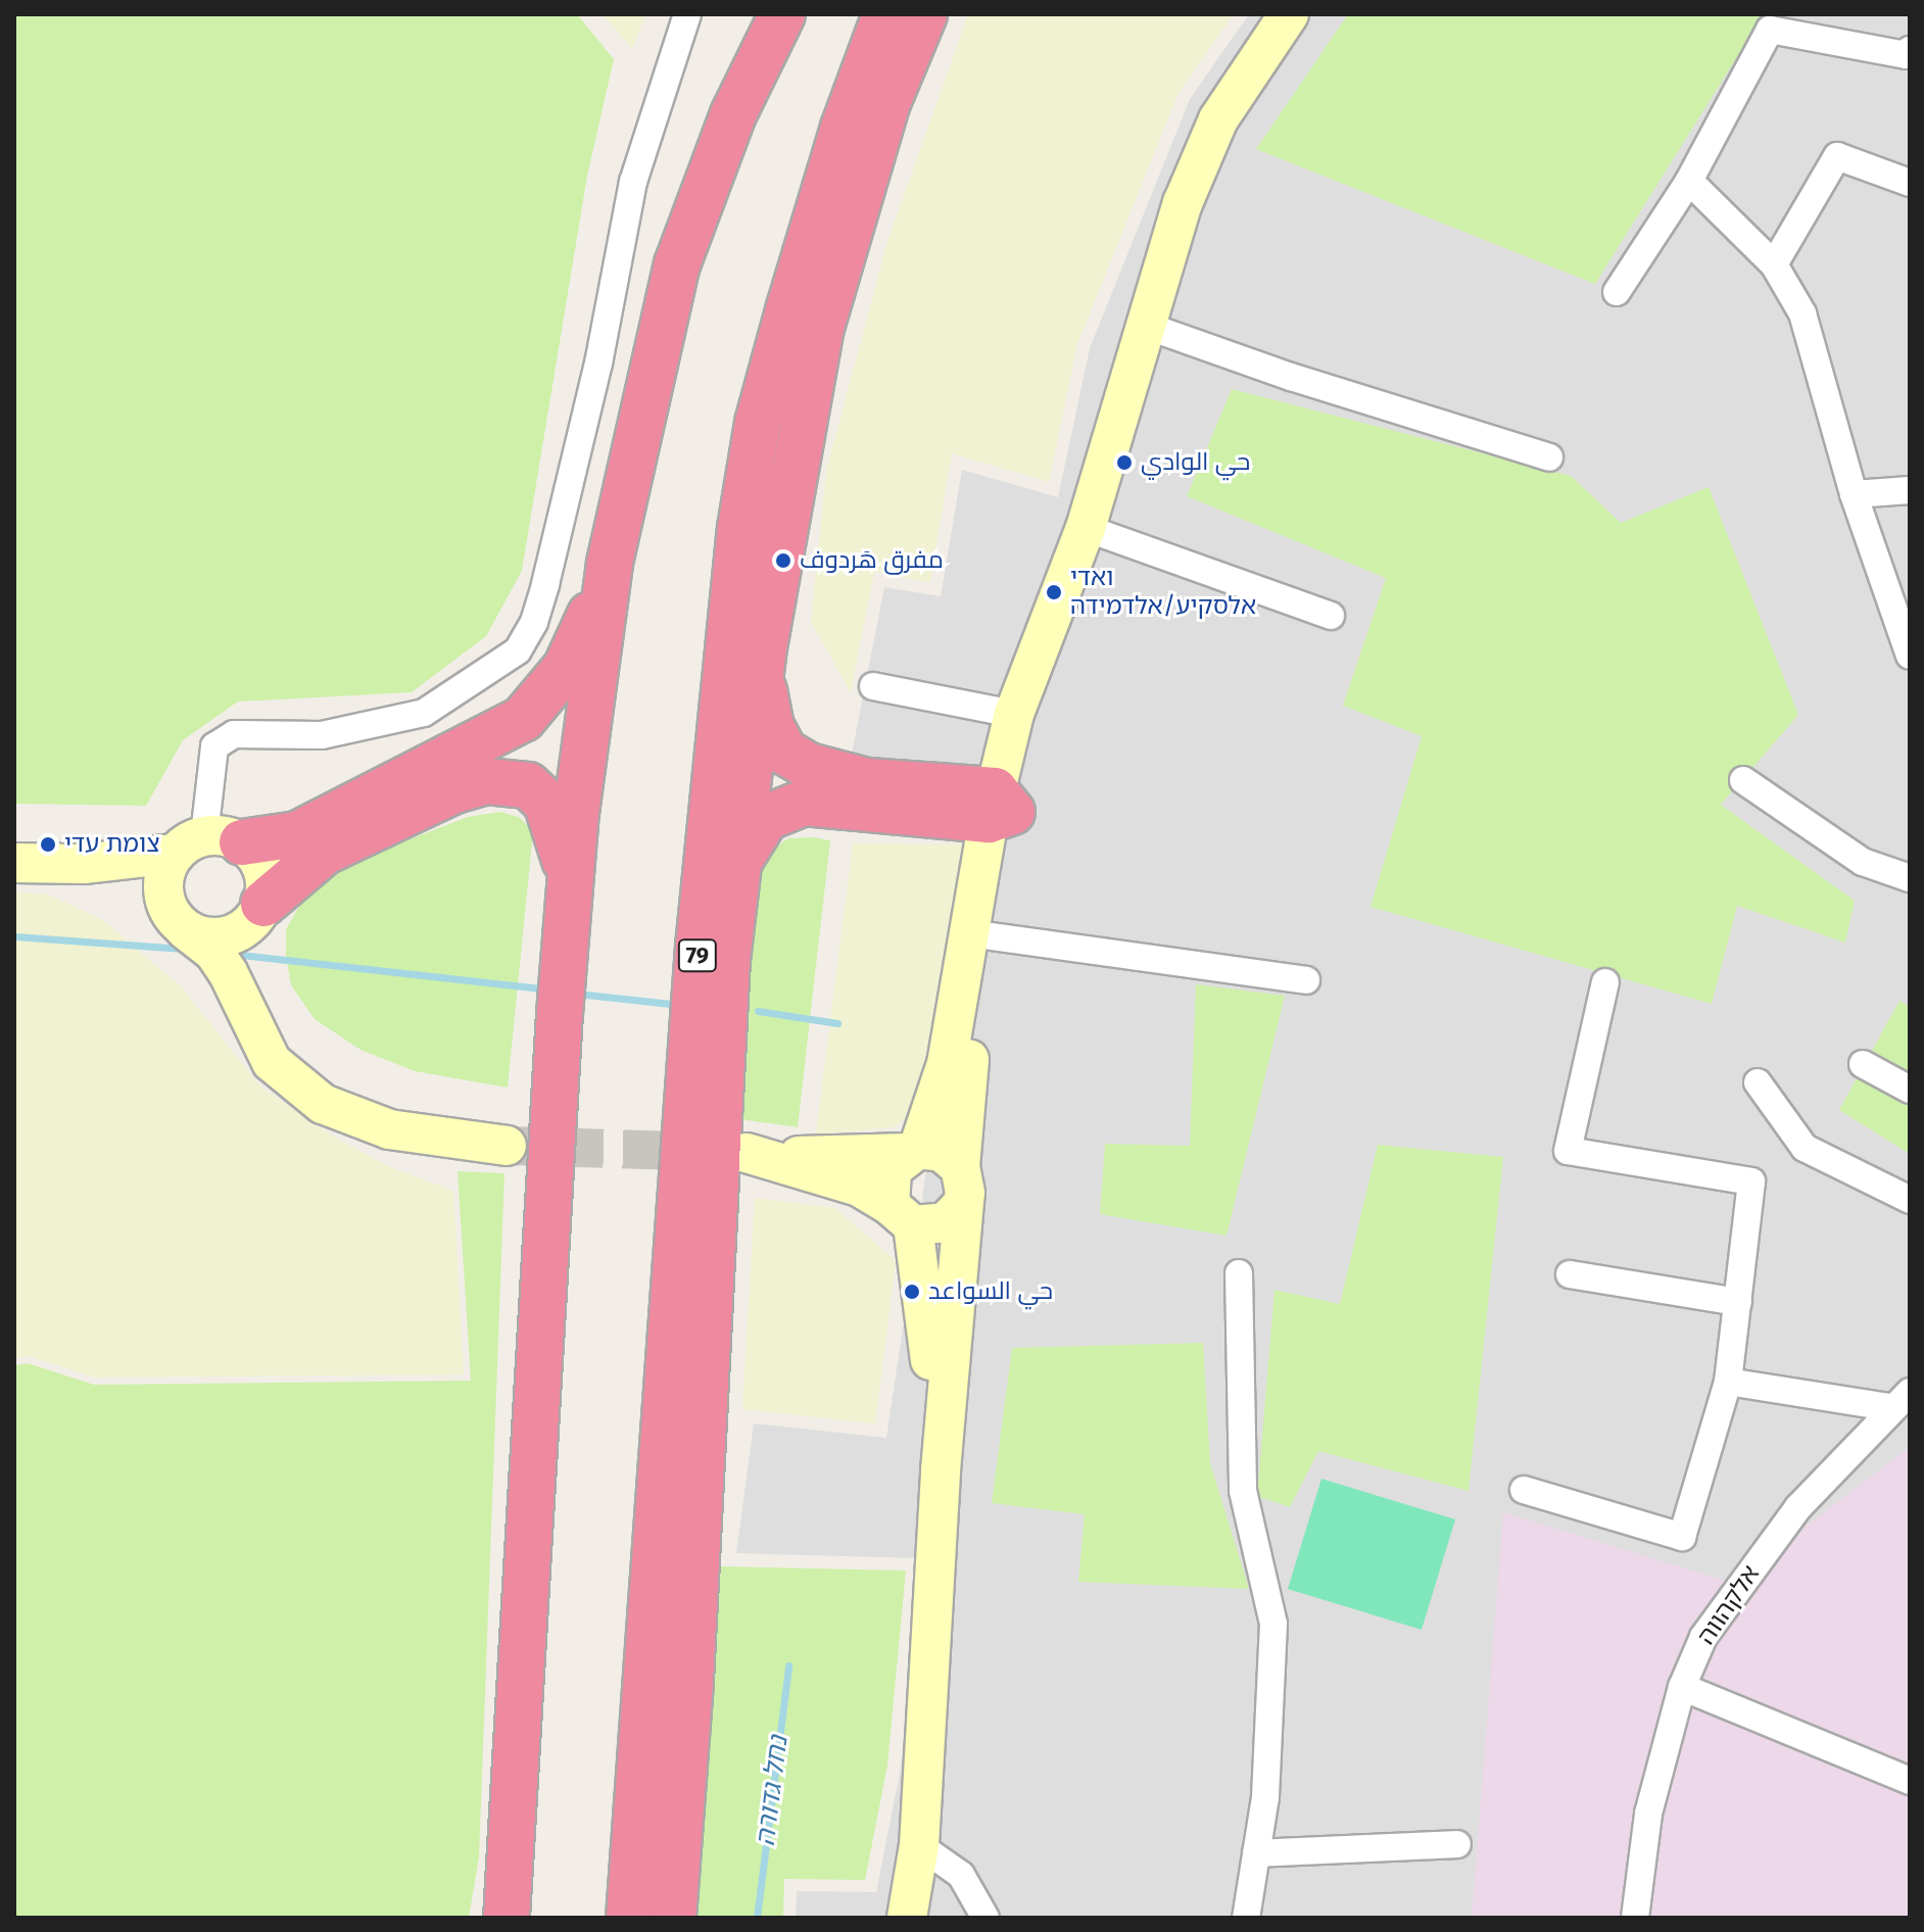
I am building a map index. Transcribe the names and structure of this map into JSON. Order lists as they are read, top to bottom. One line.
{"streets":{"highway":["79"],"street":["אלקהווה"]},"water":["נחל גדורה"],"places":["حي الوادي","مفرق هَردوف","ואדי אלסקיע/אלדמידה","צומת עדי","حي السواعد"]}
